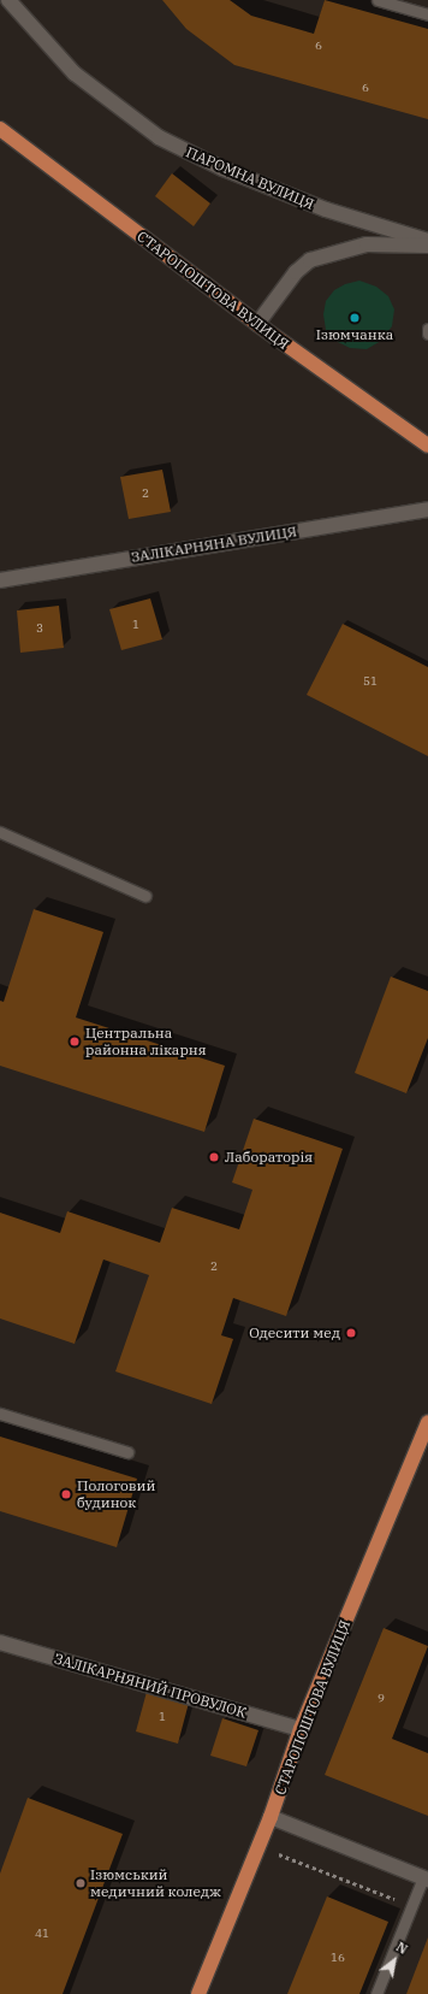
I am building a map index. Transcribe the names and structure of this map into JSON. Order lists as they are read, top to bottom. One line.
{"streets":{"highway":["СТАРОПОШТОВА ВУЛИЦЯ"],"street":["ПАРОМНА ВУЛИЦЯ","ЗАЛІКАРНЯНА ВУЛИЦЯ","ЗАЛІКАРНЯНИЙ ПРОВУЛОК"]},"crossings":[["СТАРОПОШТОВА ВУЛИЦЯ","ЗАЛІКАРНЯНИЙ ПРОВУЛОК"]],"places":["Ізюмчанка","Центральна районна лікарня","Лабораторія","Одесити мед","Пологовий будинок","Ізюмський медичний коледж"],"house_numbers":["6","6","2","1","3","51","2","9","1","41","16"],"north":"top right"}
